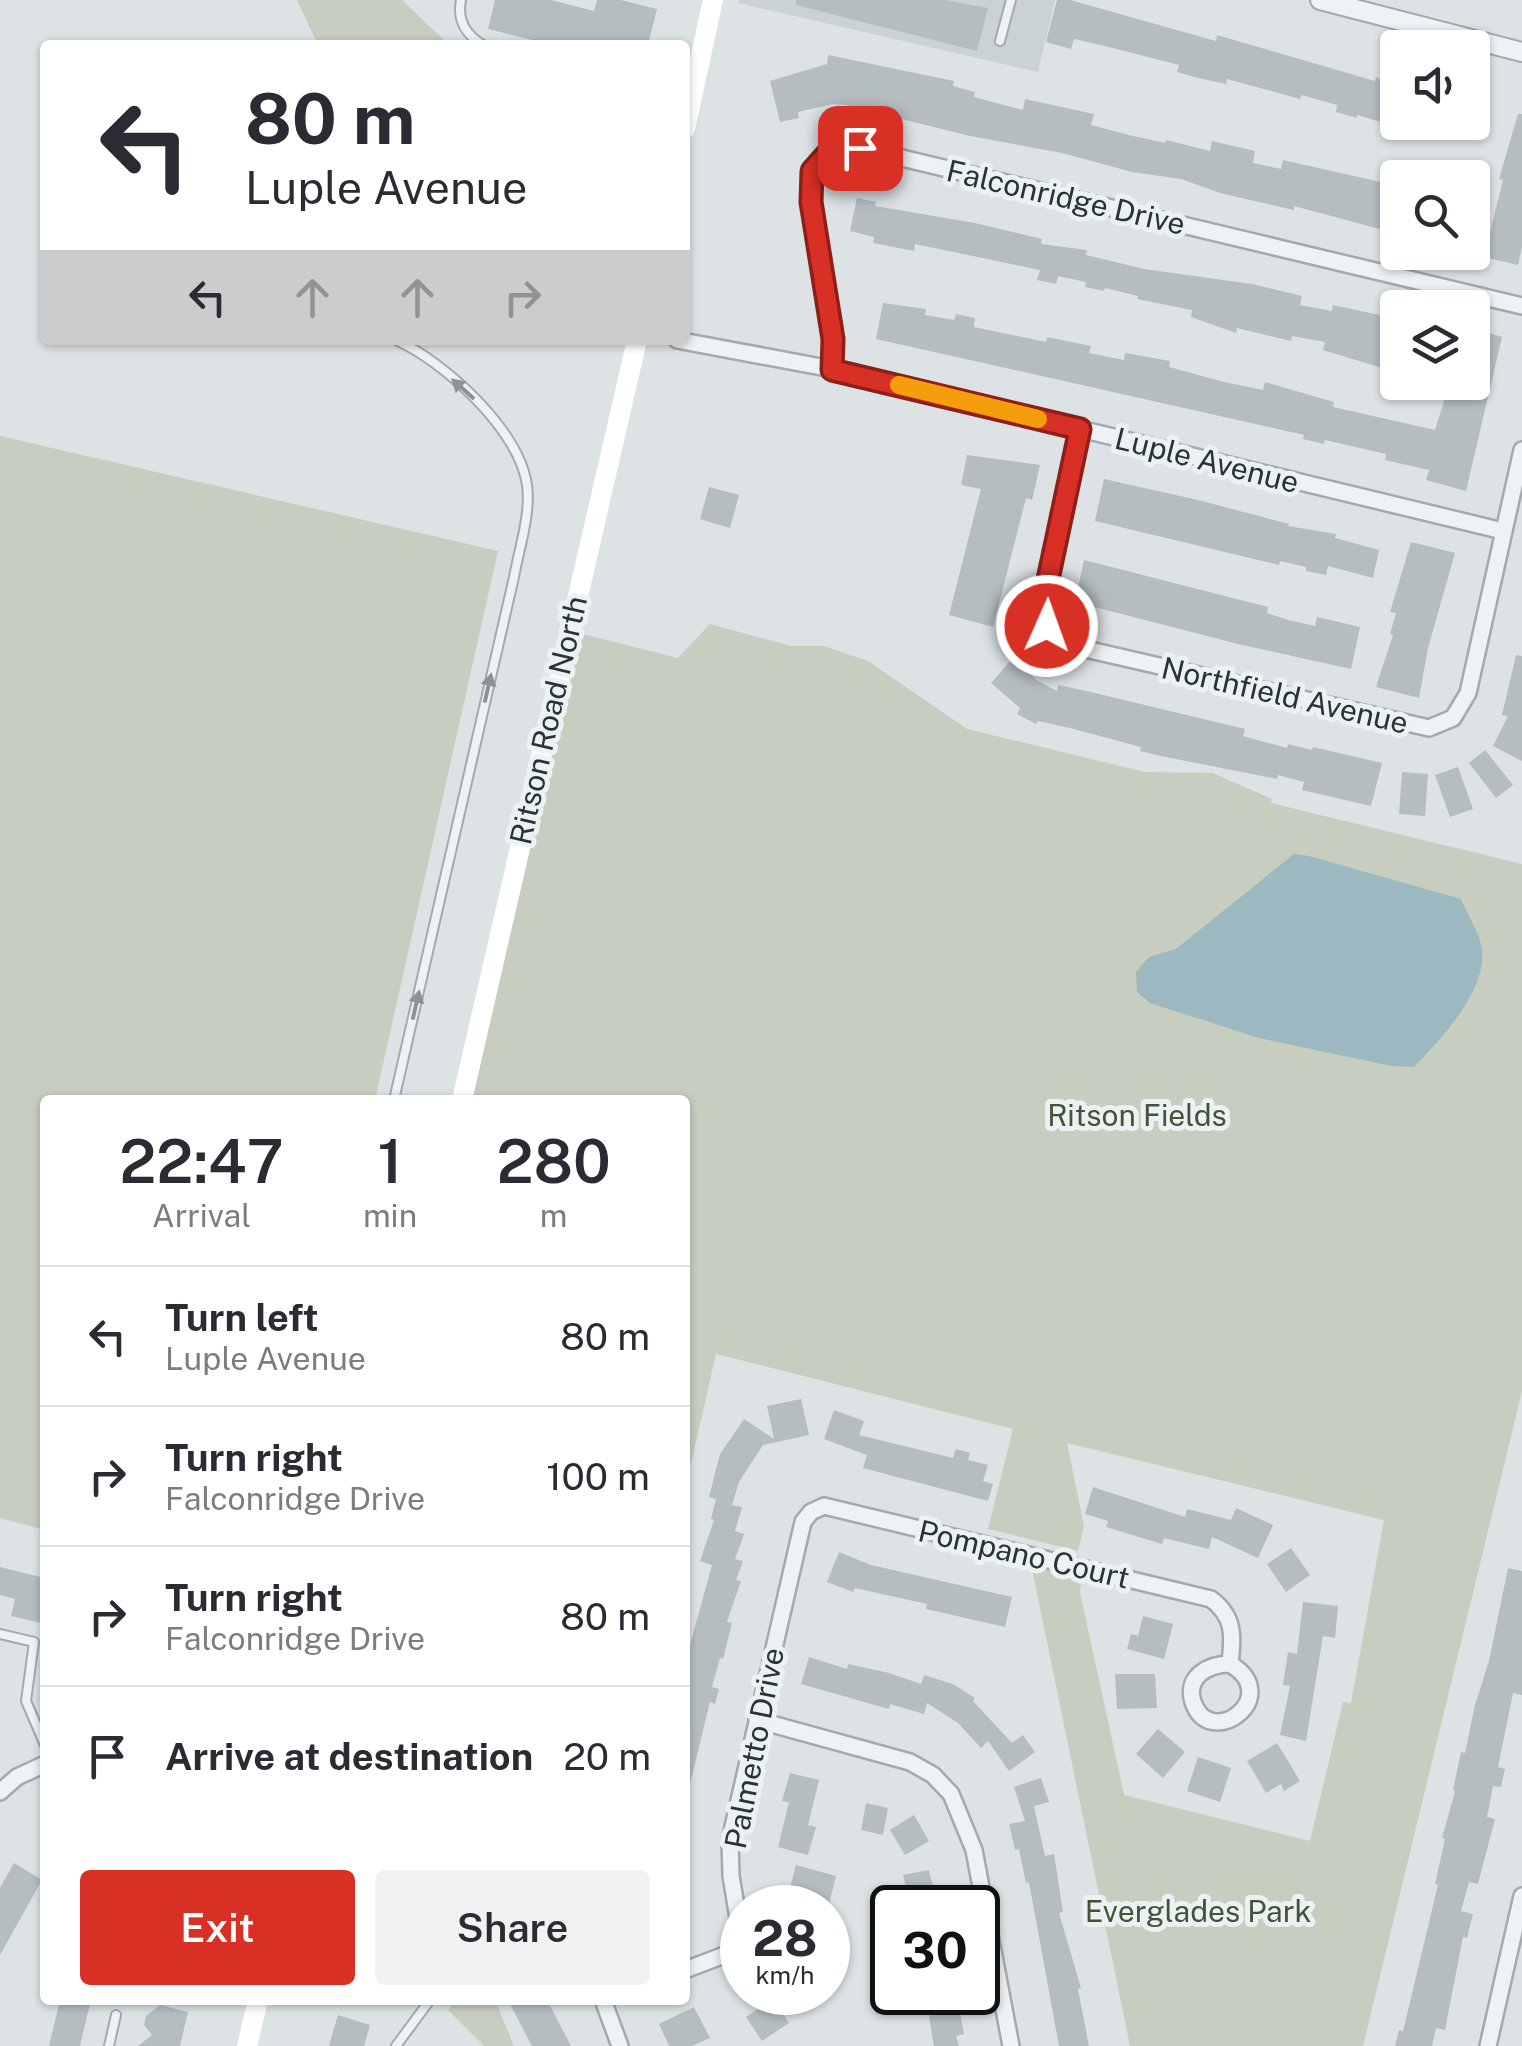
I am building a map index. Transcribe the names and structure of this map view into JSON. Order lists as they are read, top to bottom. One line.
{"streets":{"main road":["Ritson Road North"],"street":["Falconridge Drive","Luple Avenue","Northfield Avenue","Pompano Court","Palmetto Drive"]},"crossings":[["Falconridge Drive","Luple Avenue"],["Luple Avenue","Northfield Avenue"],["Pompano Court","Palmetto Drive"]],"parks":["Ritson Fields","Everglades Park"],"page":{"turn":["80 m","Luple Avenue"],"eta":["22:47","Arrival","1","min","280","m"],"list":[{"name":"Turn left","note":"Luple Avenue","value":"80 m"},{"name":"Turn right","note":"Falconridge Drive","value":"100 m"},{"name":"Turn right","note":"Falconridge Drive","value":"80 m"},{"name":"Arrive at destination","value":"20 m"}],"buttons":["Exit","Share"],"speed":"28 km/h","limit":"30"}}
